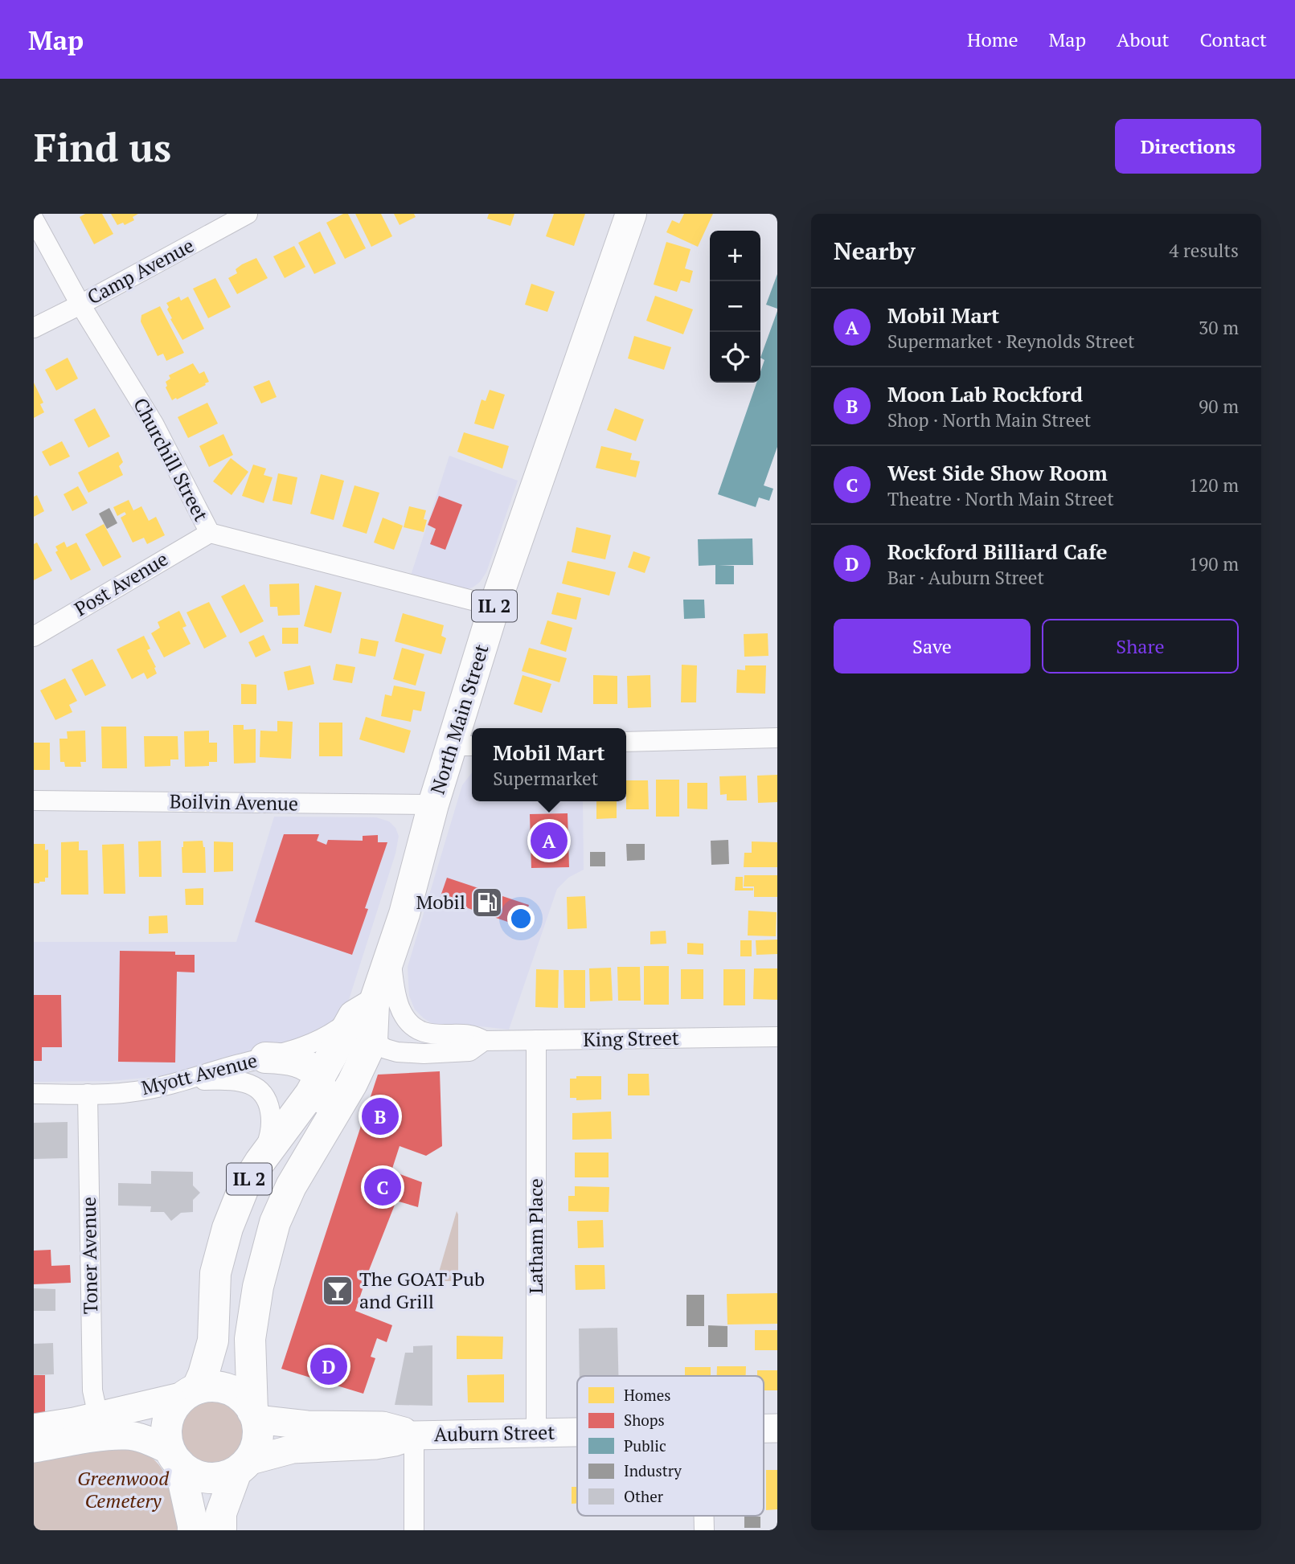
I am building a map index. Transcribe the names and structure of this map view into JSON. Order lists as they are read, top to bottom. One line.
{"streets":{"main road":["IL 2","North Main Street","Auburn Street"],"street":["Camp Avenue","Churchill Street","Post Avenue","Boilvin Avenue","King Street","Myott Avenue","Latham Place","Toner Avenue"]},"crossings":[["Camp Avenue","Churchill Street"],["Churchill Street","Post Avenue"],["Churchill Street","North Main Street"],["North Main Street","Boilvin Avenue"],["North Main Street","King Street"],["North Main Street","Myott Avenue"],["North Main Street","Auburn Street"],["King Street","Latham Place"],["Myott Avenue","Toner Avenue"],["Latham Place","Auburn Street"]],"parks":["Greenwood Cemetery"],"places":{"fuel station":["Mobil"],"bar":["The GOAT Pub and Grill"]},"legend":["Homes","Shops","Public","Industry","Other"],"page":{"header":"Map","nav":["Home","Map","About","Contact"],"buttons":["Directions",["Save","Share"]],"title":"Find us","heading":["Nearby","4 results"],"map_buttons":["+","−"],"list":[{"mark":"A","name":"Mobil Mart","note":"Supermarket · Reynolds Street","value":"30 m"},{"mark":"B","name":"Moon Lab Rockford","note":"Shop · North Main Street","value":"90 m"},{"mark":"C","name":"West Side Show Room","note":"Theatre · North Main Street","value":"120 m"},{"mark":"D","name":"Rockford Billiard Cafe","note":"Bar · Auburn Street","value":"190 m"}],"popup":["Mobil Mart","Supermarket"],"pins":["A","B","C","D"]}}
